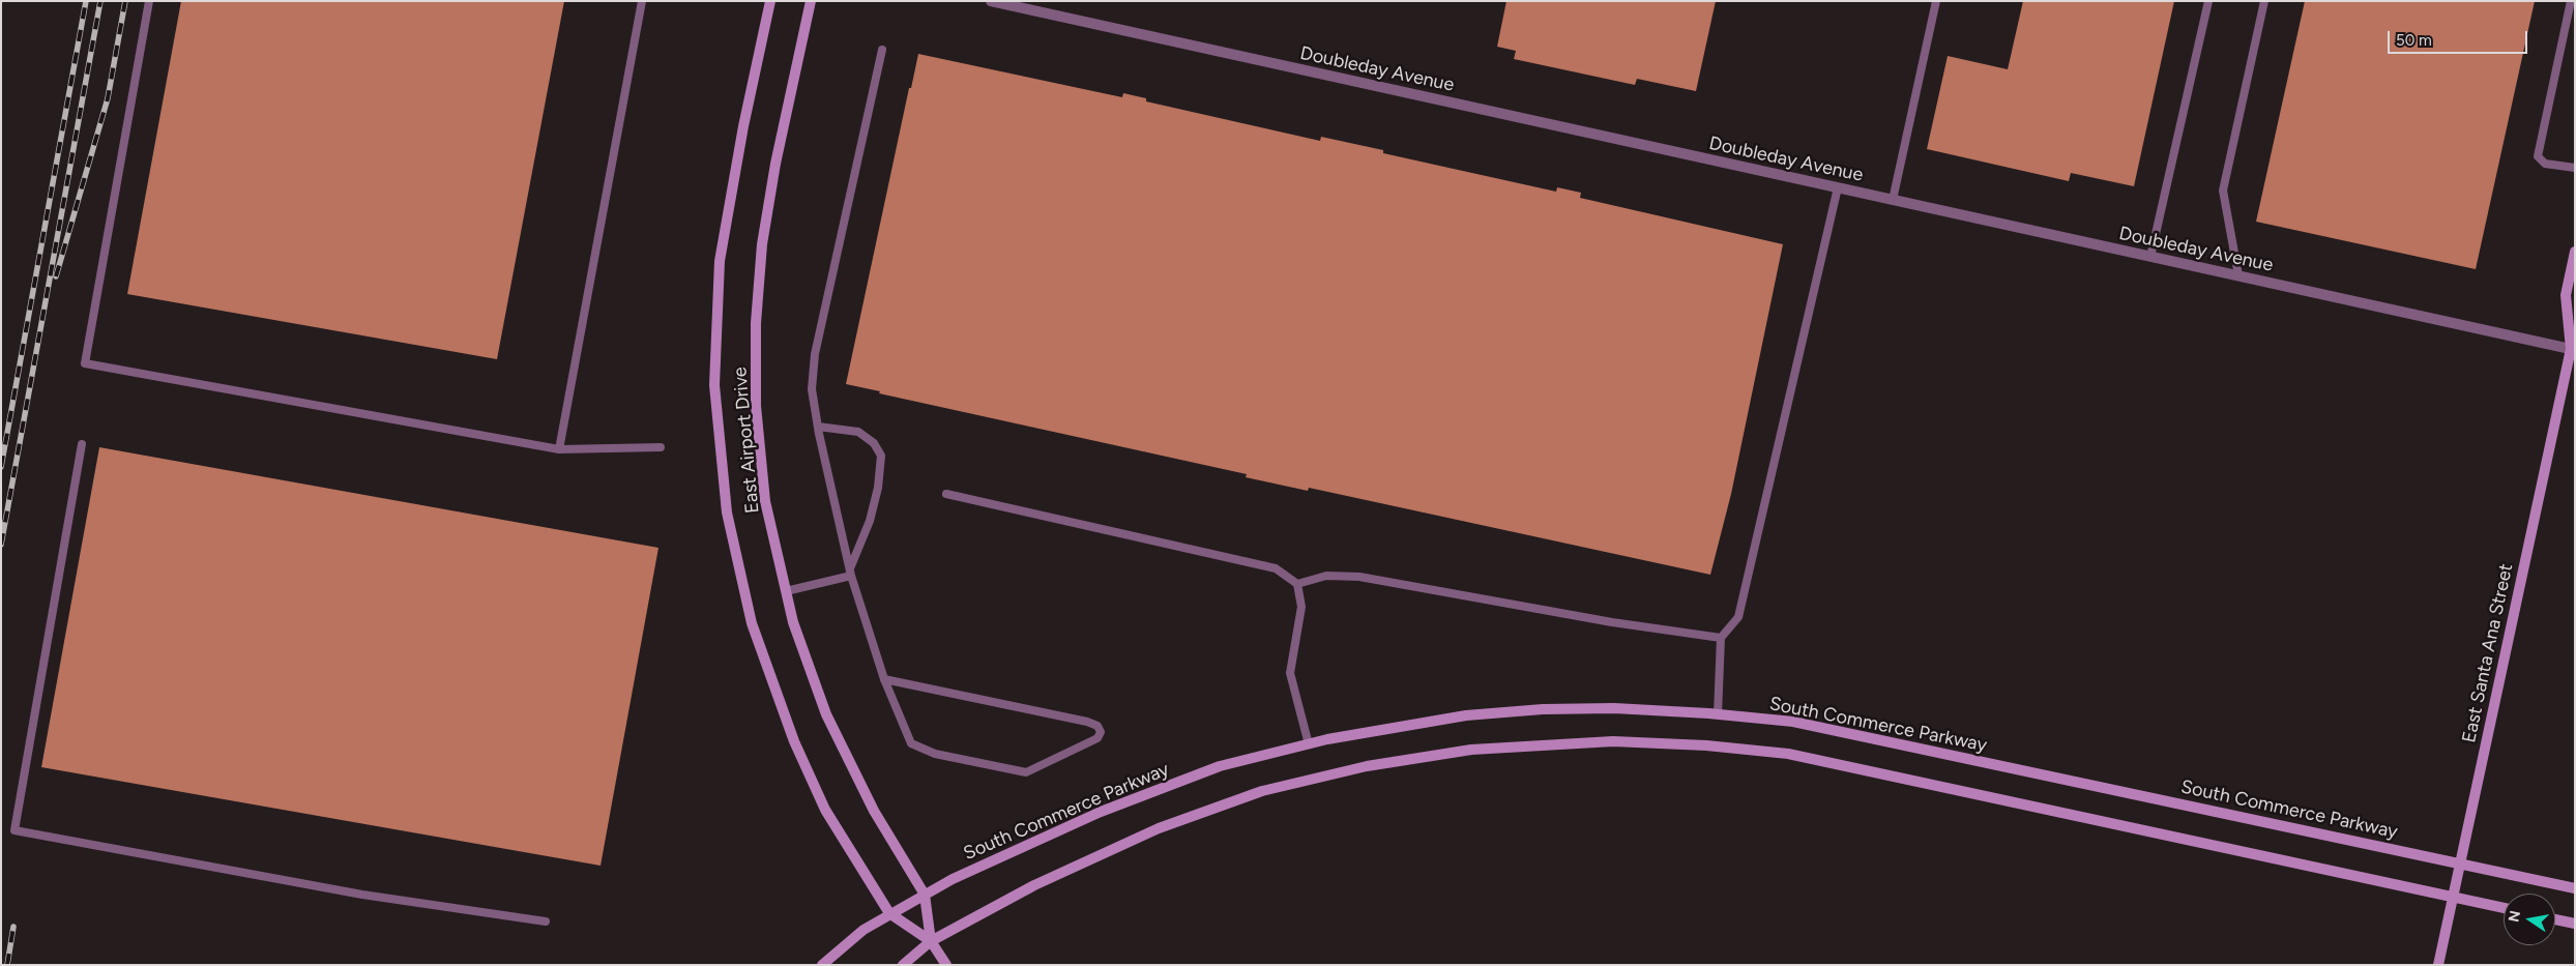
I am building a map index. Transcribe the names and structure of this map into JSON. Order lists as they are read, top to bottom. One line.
{"streets":{"main road":["East Airport Drive","East Santa Ana Street","South Commerce Parkway"],"street":["Doubleday Avenue"]},"crossings":[["Doubleday Avenue","East Santa Ana Street"],["East Airport Drive","South Commerce Parkway"],["East Santa Ana Street","South Commerce Parkway"]],"scale_bar":"50 m","north":"left"}
